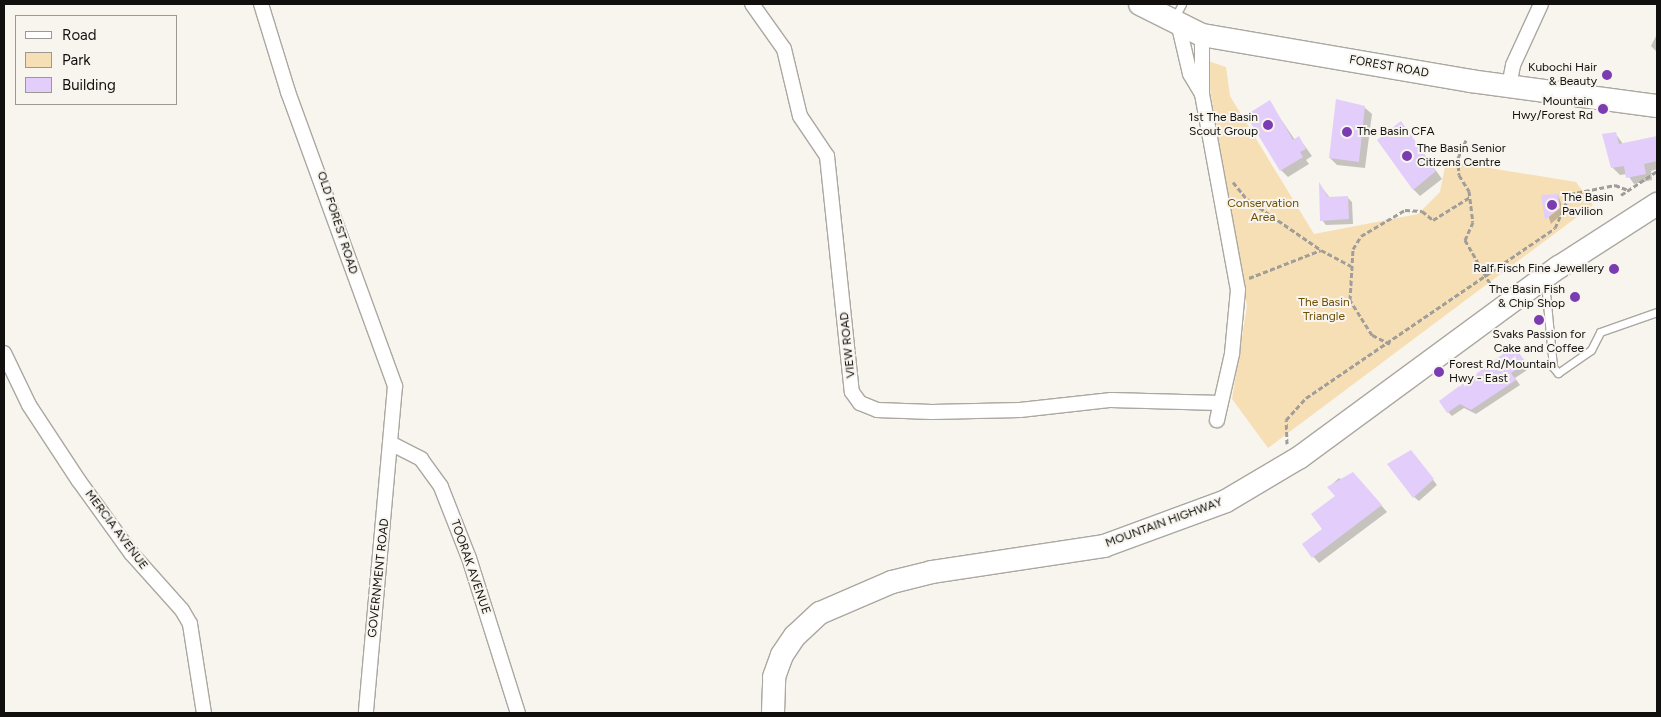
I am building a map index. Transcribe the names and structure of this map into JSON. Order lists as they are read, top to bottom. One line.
{"streets":{"main road":["FOREST ROAD","MOUNTAIN HIGHWAY"],"street":["OLD FOREST ROAD","VIEW ROAD","MERCIA AVENUE","TOORAK AVENUE","GOVERNMENT ROAD"]},"crossings":[["OLD FOREST ROAD","TOORAK AVENUE"],["OLD FOREST ROAD","GOVERNMENT ROAD"],["TOORAK AVENUE","GOVERNMENT ROAD"]],"parks":["Conservation Area","The Basin Triangle"],"places":["Kubochi Hair & Beauty","Mountain Hwy/Forest Rd","1st The Basin Scout Group","The Basin CFA","The Basin Senior Citizens Centre","The Basin Pavilion","Ralf Fisch Fine Jewellery","The Basin Fish & Chip Shop","Svaks Passion for Cake and Coffee","Forest Rd/Mountain Hwy - East"],"legend":["Road","Park","Building"]}
